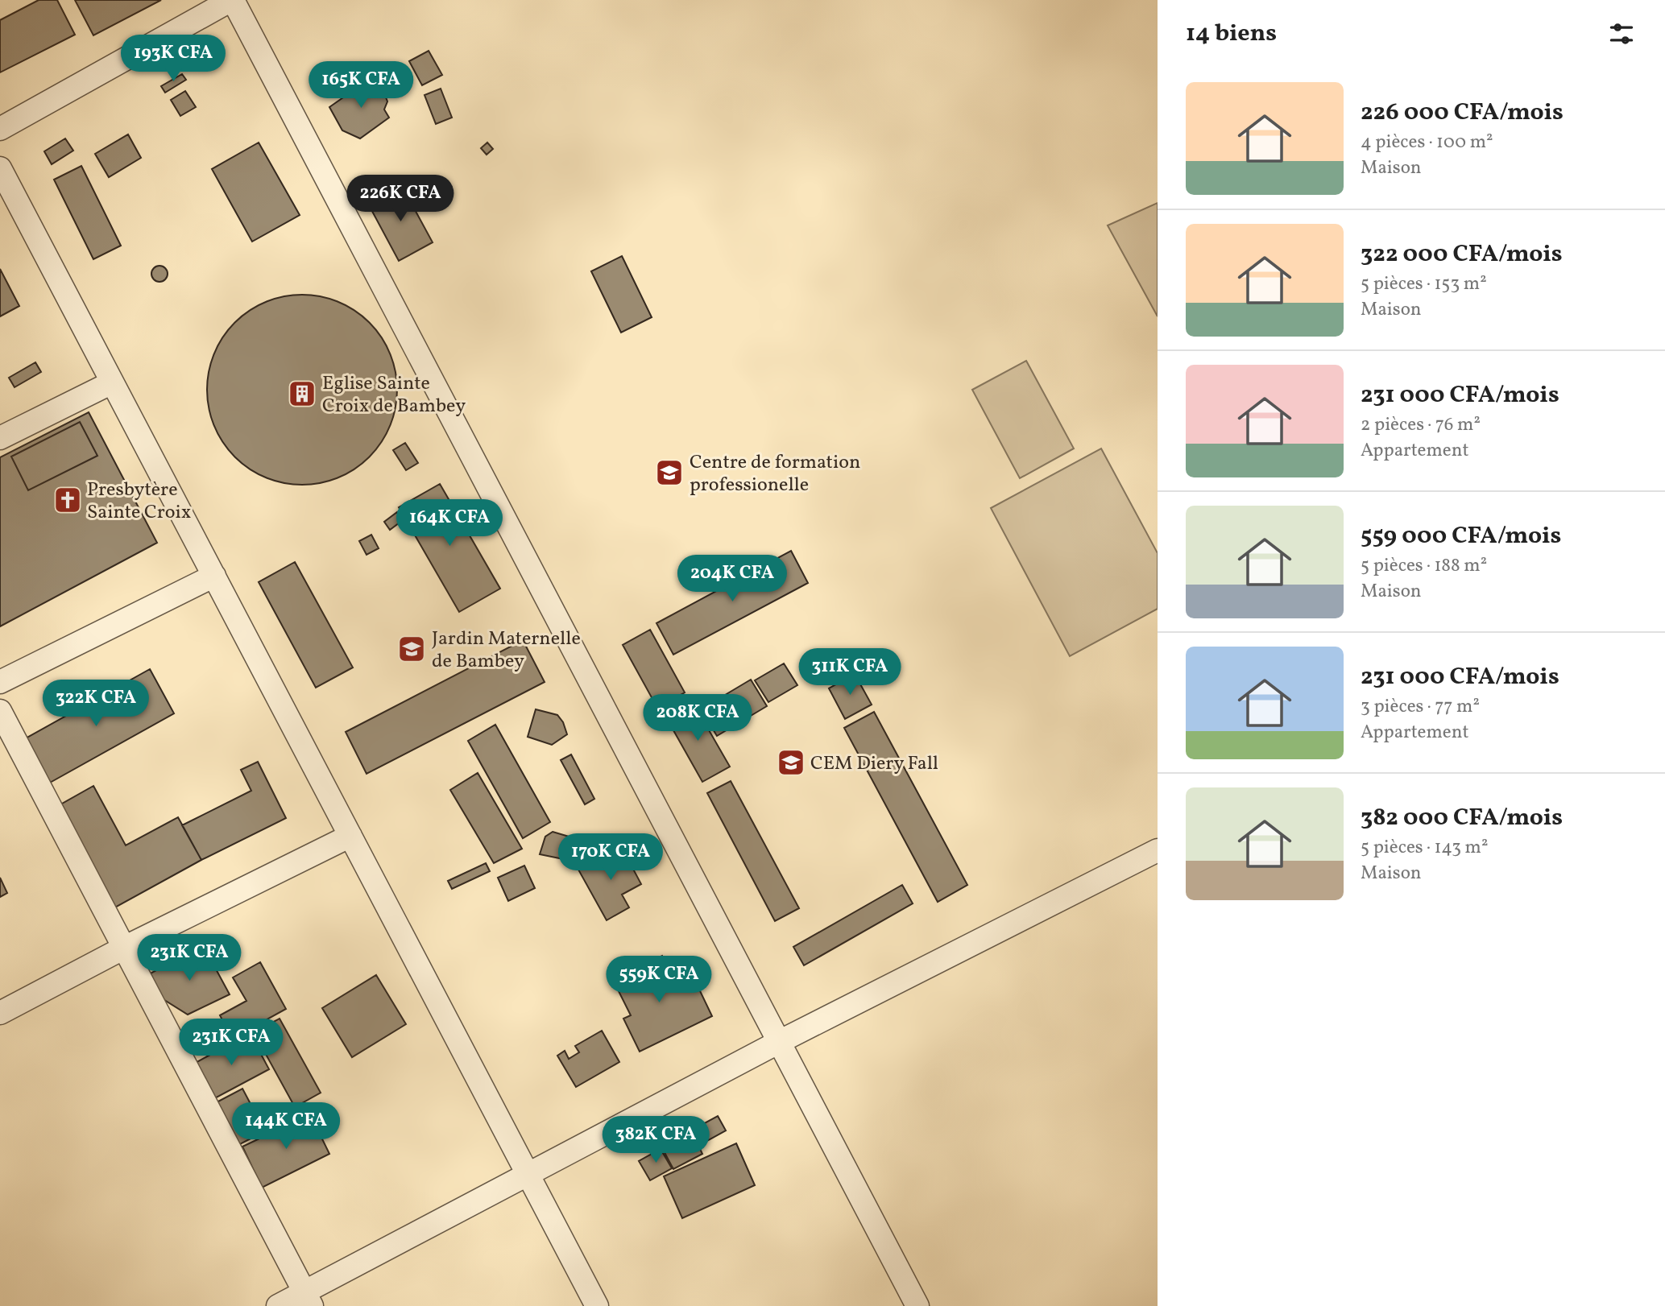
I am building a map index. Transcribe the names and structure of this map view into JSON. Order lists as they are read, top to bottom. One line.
{"places":{"building":["Eglise Sainte Croix de Bambey"],"school or university":["Centre de formation professionelle","Jardin Maternelle de Bambey","CEM Diery Fall"],"church":["Presbytère Sainte Croix"]},"page":{"heading":"14 biens","price":["193K CFA","165K CFA","226K CFA","164K CFA","204K CFA","311K CFA","322K CFA","208K CFA","170K CFA","231K CFA","559K CFA","231K CFA","144K CFA","382K CFA"],"list":[{"name":"226 000 CFA/mois","note":"4 pièces · 100 m² · Maison"},{"name":"322 000 CFA/mois","note":"5 pièces · 153 m² · Maison"},{"name":"231 000 CFA/mois","note":"2 pièces · 76 m² · Appartement"},{"name":"559 000 CFA/mois","note":"5 pièces · 188 m² · Maison"},{"name":"231 000 CFA/mois","note":"3 pièces · 77 m² · Appartement"},{"name":"382 000 CFA/mois","note":"5 pièces · 143 m² · Maison"}]}}
